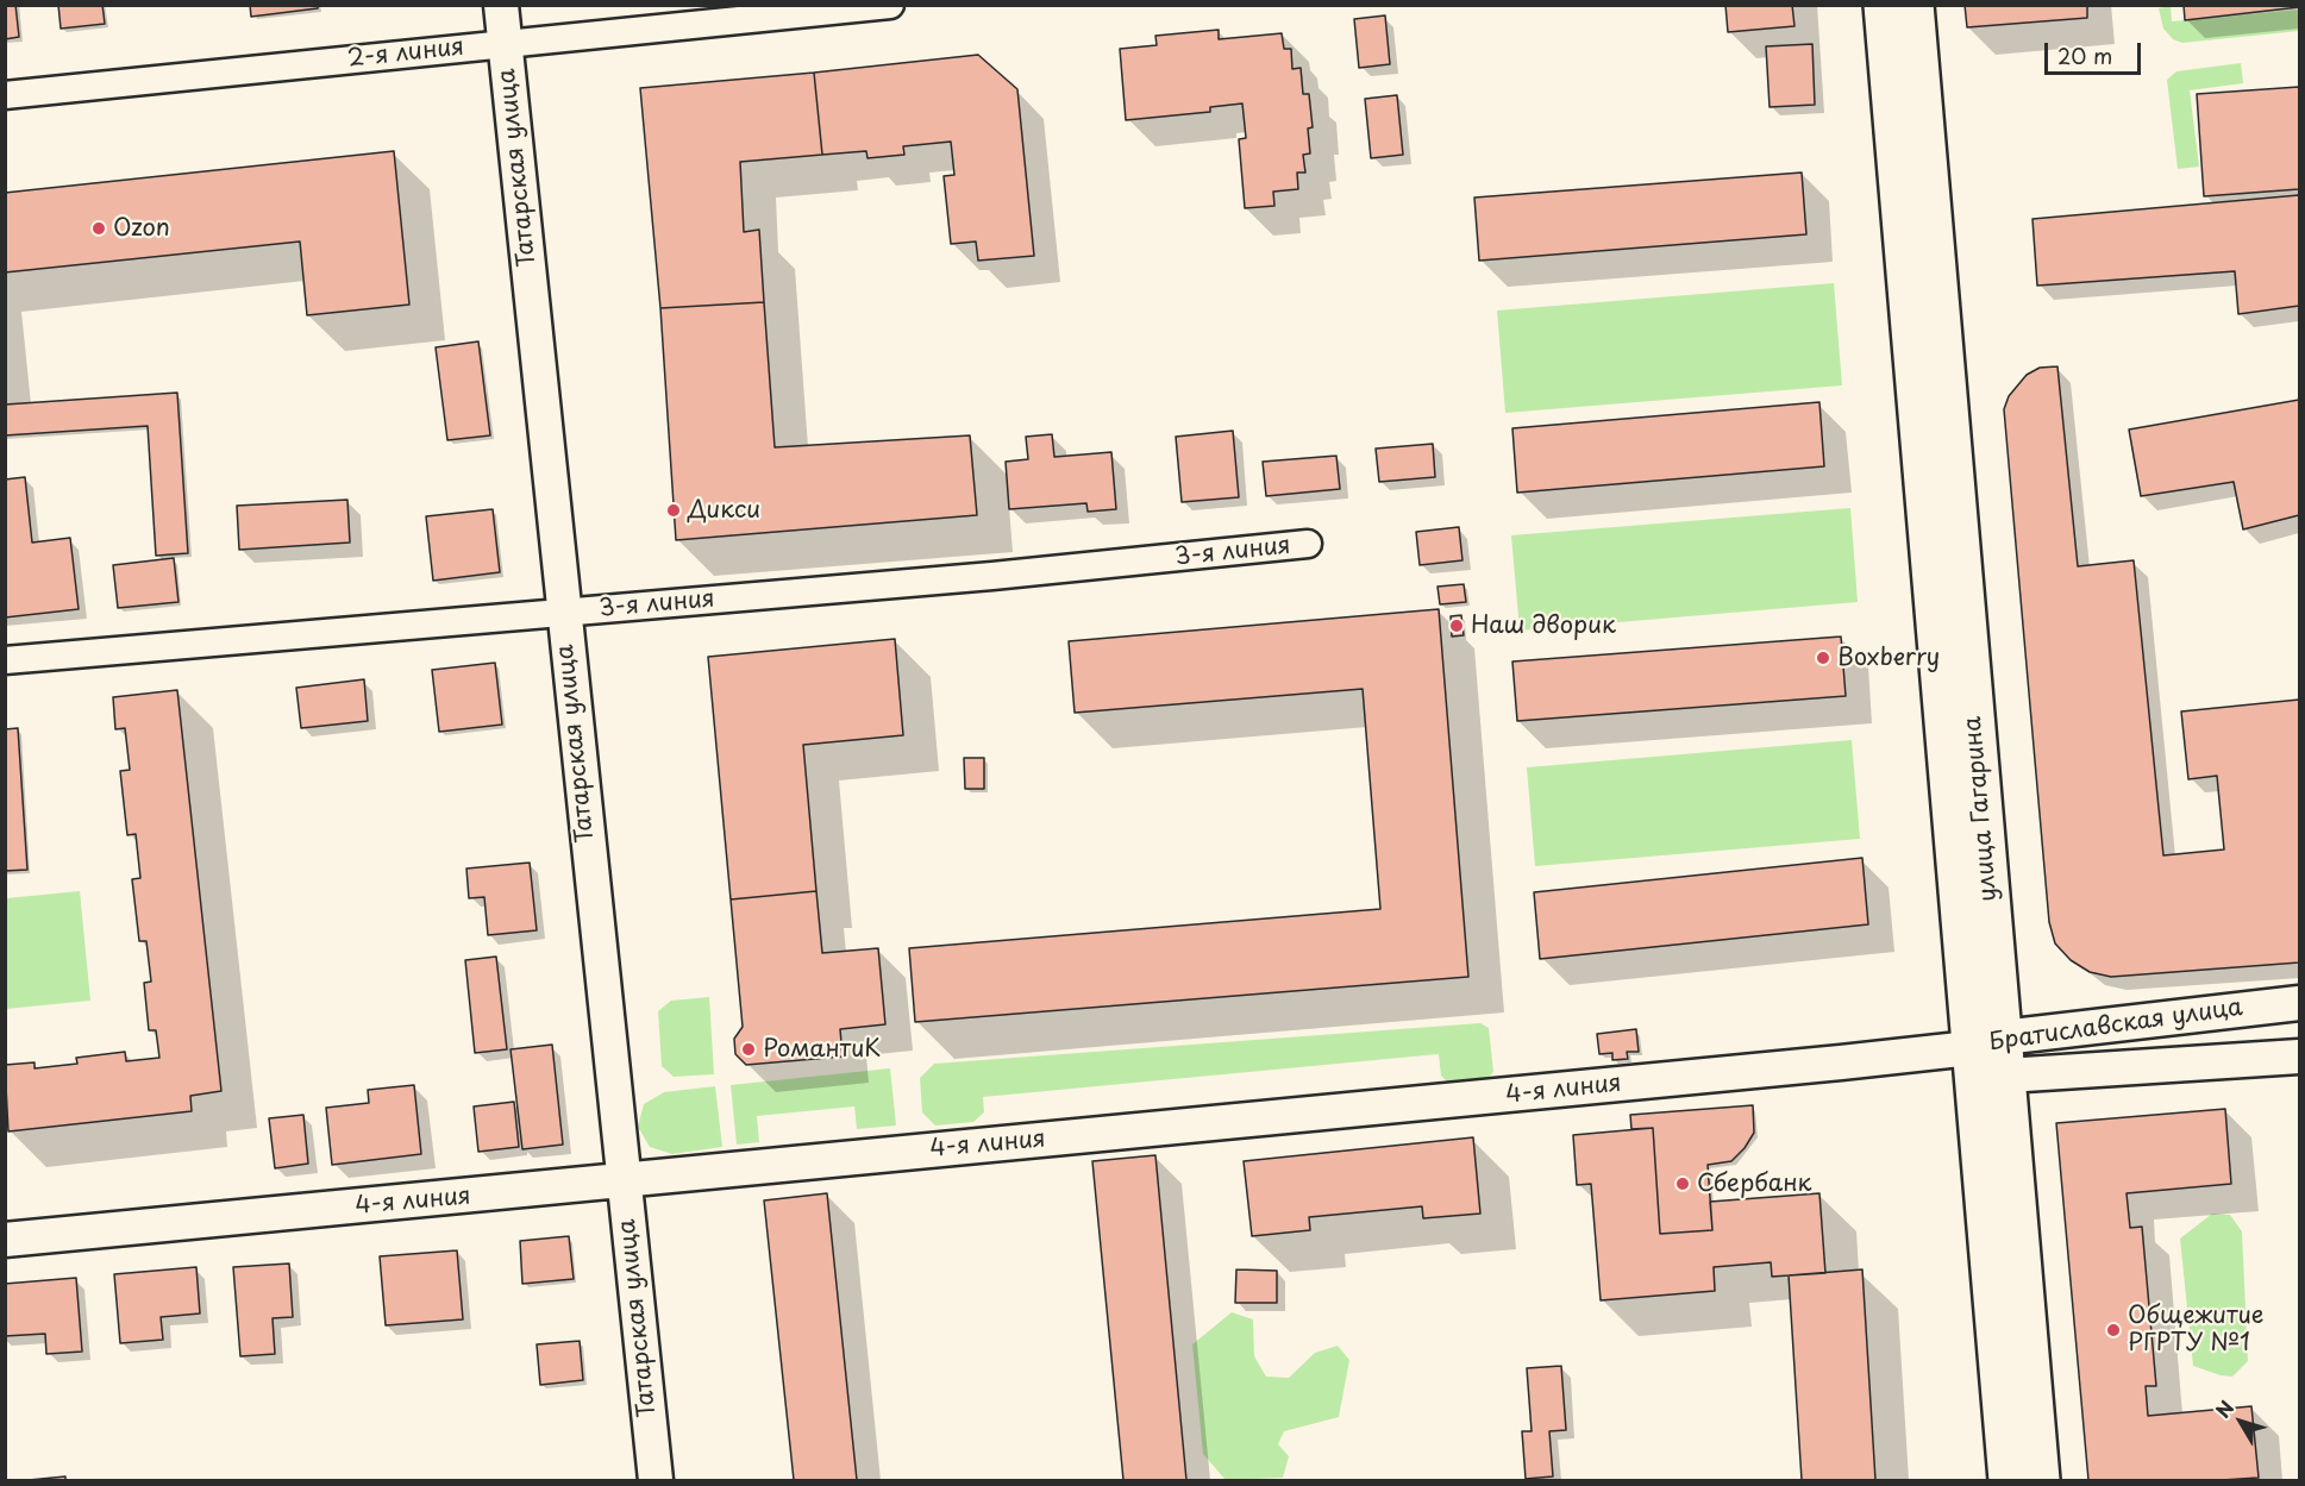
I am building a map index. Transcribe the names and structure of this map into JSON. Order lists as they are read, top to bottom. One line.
{"streets":{"main road":["улица Гагарина"],"street":["2-я линия","Татарская улица","3-я линия","Братиславская улица","4-я линия"]},"crossings":[["2-я линия","Татарская улица"],["Татарская улица","3-я линия"],["Татарская улица","4-я линия"],["улица Гагарина","Братиславская улица"],["улица Гагарина","4-я линия"],["Братиславская улица","4-я линия"]],"places":["Ozon","Дикси","Наш дворик","Boxberry","РомантиК","Сбербанк","Общежитие РГРТУ №1"],"scale_bar":"20 m","north":"top left"}
